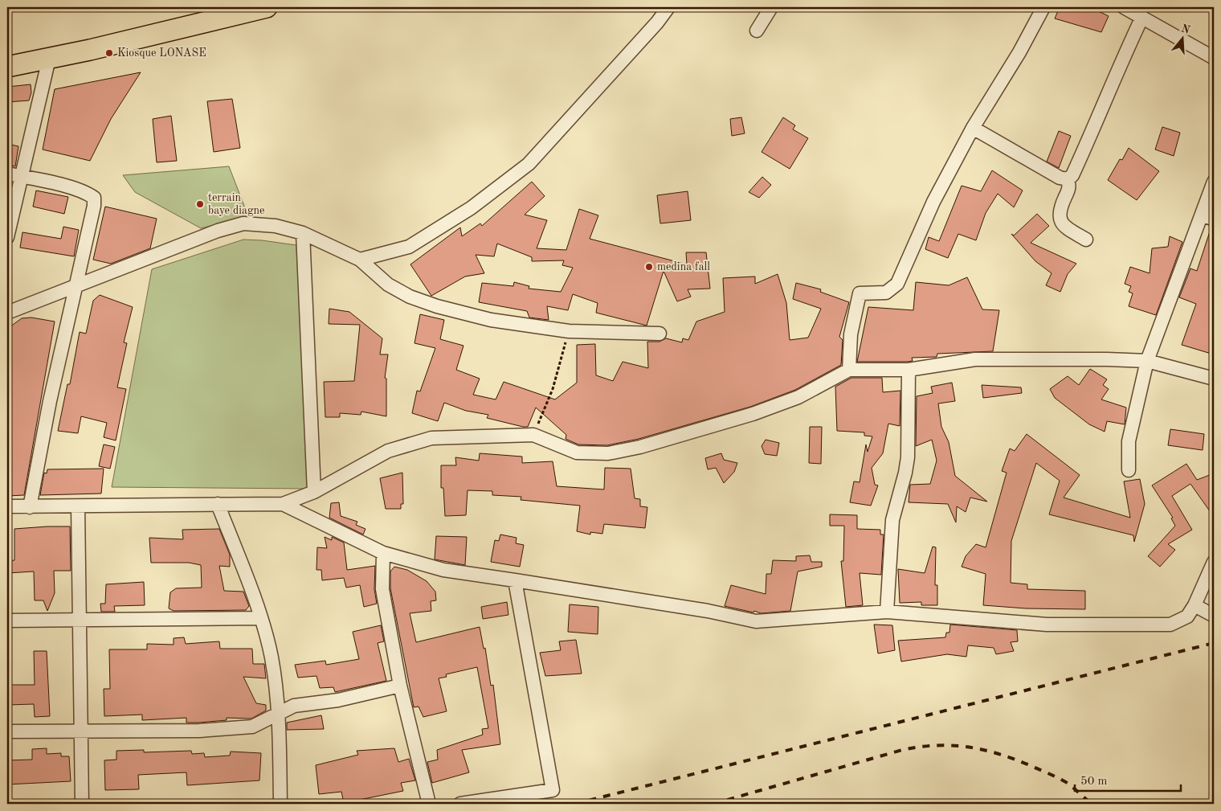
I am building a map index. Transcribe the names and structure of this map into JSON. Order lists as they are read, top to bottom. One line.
{"places":["Kiosque LONASE","terrain baye diagne","medina fall"],"scale_bar":"50 m","north":"top"}
